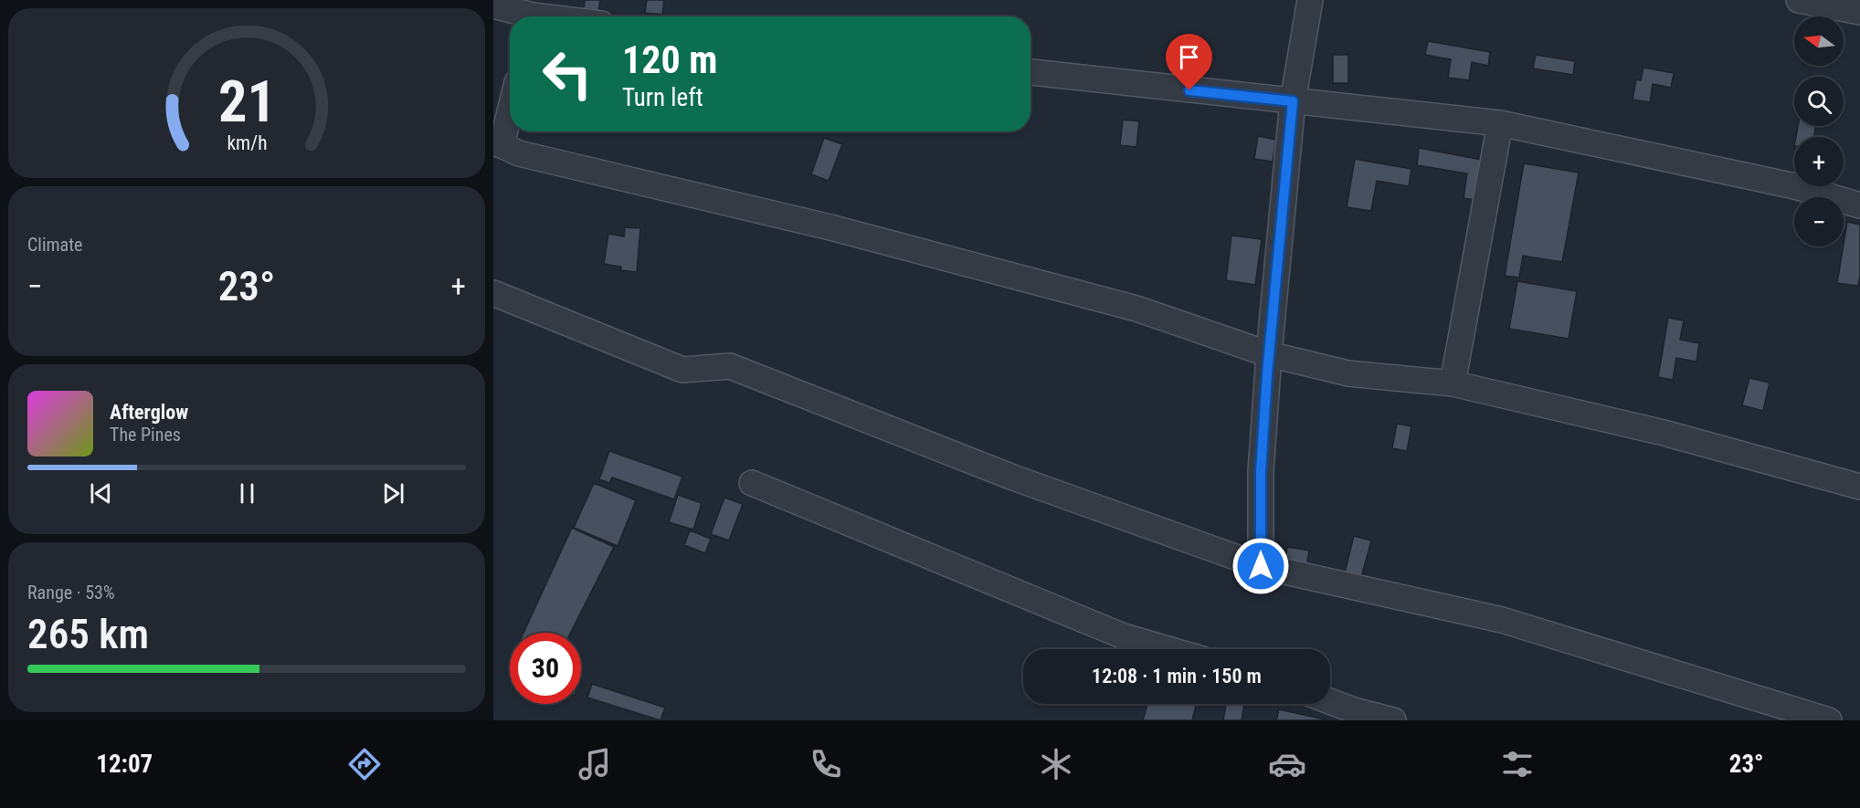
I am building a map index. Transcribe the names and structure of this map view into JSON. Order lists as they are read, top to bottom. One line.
{"north":"left","page":{"map_buttons":["+","−"],"turn":["120 m","Turn left"],"tile":["Climate",["Range · 53%","265 km"]],"heat":["−","23°","+"],"song":["Afterglow","The Pines"],"limit":"30","trip":"12:08 · 1 min · 150 m","tabs":["12:07","23°"],"gauge":["21","km/h"]}}
